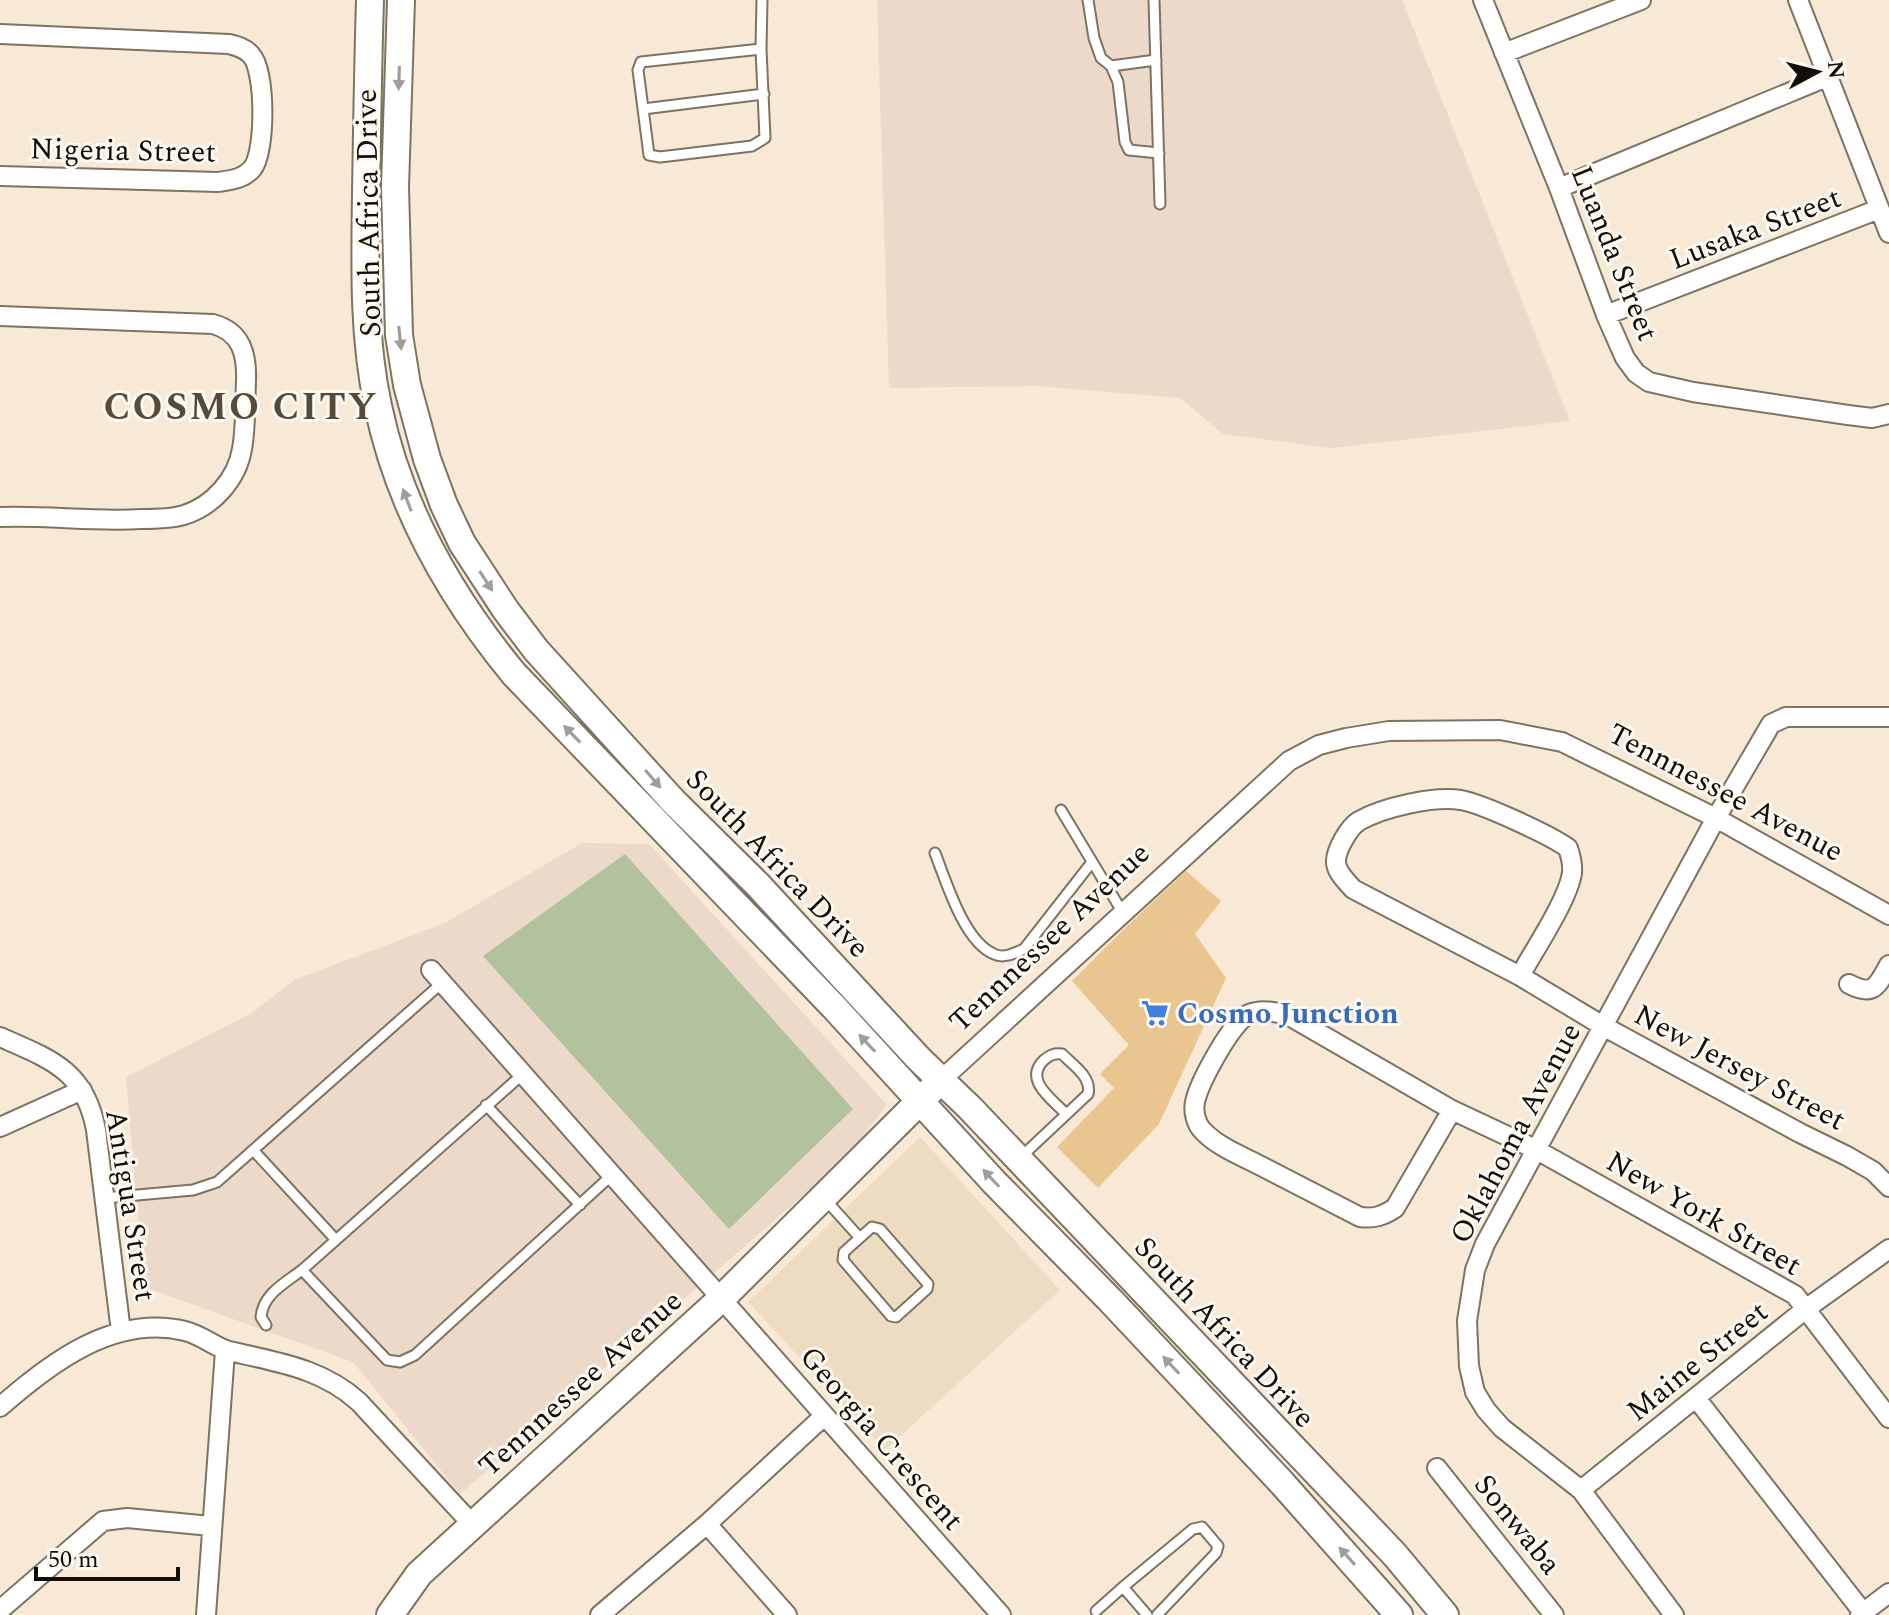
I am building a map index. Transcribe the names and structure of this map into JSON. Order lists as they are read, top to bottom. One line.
{"streets":{"street":["Nigeria Street","South Africa Drive","Lusaka Street","Luanda Street","Tennnessee Avenue","New Jersey Street","Oklahoma Avenue","Antigua Street","New York Street","Maine Street","Georgia Crescent","Sonwaba"]},"crossings":[["South Africa Drive","Tennnessee Avenue"],["Lusaka Street","Luanda Street"],["Tennnessee Avenue","Oklahoma Avenue"],["Tennnessee Avenue","Georgia Crescent"],["New Jersey Street","Oklahoma Avenue"],["Oklahoma Avenue","New York Street"],["Oklahoma Avenue","Maine Street"],["New York Street","Maine Street"]],"districts":["COSMO CITY"],"places":{"supermarket":["Cosmo Junction"]},"scale_bar":"50 m","north":"right"}
